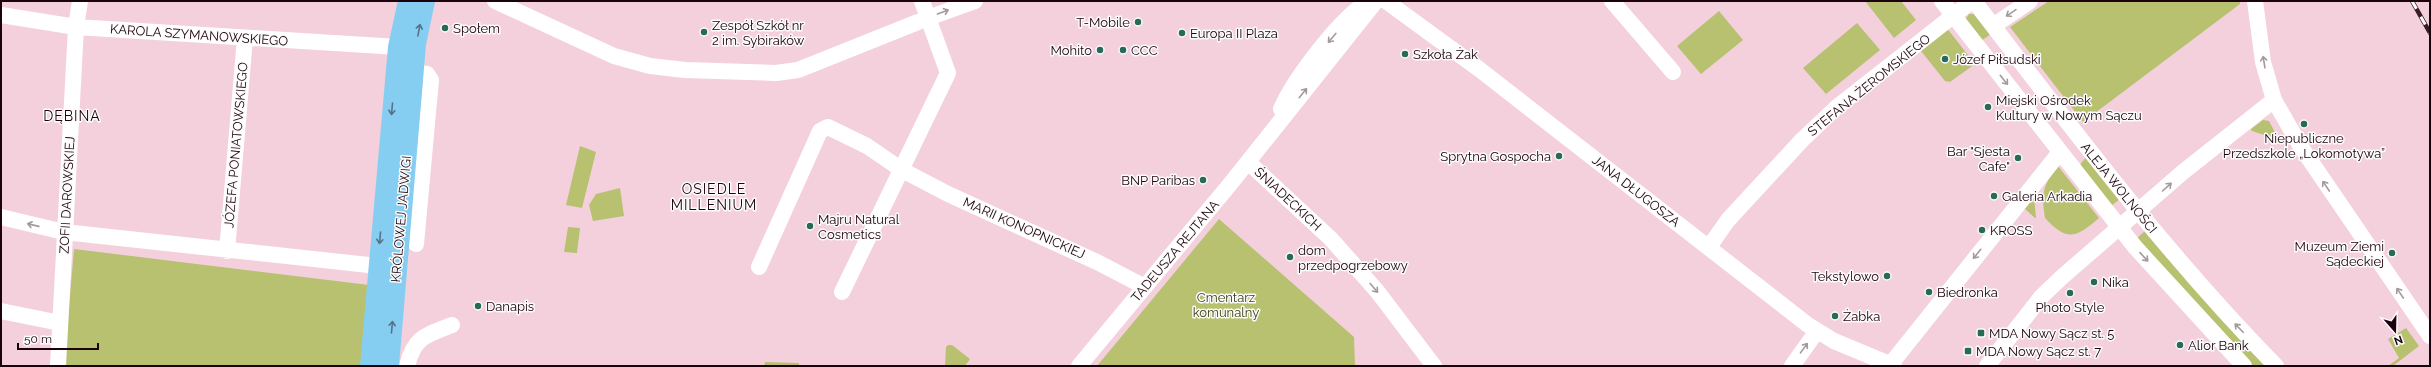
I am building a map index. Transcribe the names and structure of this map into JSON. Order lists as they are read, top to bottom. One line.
{"streets":{"main road":["KRÓLOWEJ JADWIGI"],"street":["KAROLA SZYMANOWSKIEGO","STEFANA ŻEROMSKIEGO","JÓZEFA PONIATOWSKIEGO","ALEJA WOLNOŚCI","JANA DŁUGOSZA","ZOFII DAROWSKIEJ","ŚNIADECKICH","MARII KONOPNICKIEJ","TADEUSZA REJTANA"]},"crossings":[["KAROLA SZYMANOWSKIEGO","JÓZEFA PONIATOWSKIEGO"],["KAROLA SZYMANOWSKIEGO","ZOFII DAROWSKIEJ"],["KAROLA SZYMANOWSKIEGO","KRÓLOWEJ JADWIGI"],["STEFANA ŻEROMSKIEGO","ALEJA WOLNOŚCI"],["STEFANA ŻEROMSKIEGO","JANA DŁUGOSZA"],["ŚNIADECKICH","TADEUSZA REJTANA"],["MARII KONOPNICKIEJ","TADEUSZA REJTANA"]],"one_way":["ŚNIADECKICH"],"districts":["DĘBINA","OSIEDLE MILLENIUM"],"parks":["Cmentarz komunalny"],"places":{"other":["T-Mobile","Społem","Zespół Szkół nr 2 im. Sybiraków","Europa II Plaza","Mohito","CCC","Szkoła Żak","Józef Piłsudski","Miejski Ośrodek Kultury w Nowym Sączu","Niepubliczne Przedszkole „Lokomotywa”","Sprytna Gospocha","Bar \"Sjesta Cafe\"","BNP Paribas","Galeria Arkadia","Majru Natural Cosmetics","KROSS","Muzeum Ziemi Sądeckiej","dom przedpogrzebowy","Tekstylowo","Nika","Biedronka","Photo Style","Danapis","Żabka","Alior Bank"],"transit":["MDA Nowy Sącz st. 5","MDA Nowy Sącz st. 7"]},"scale_bar":"50 m","north":"bottom"}
